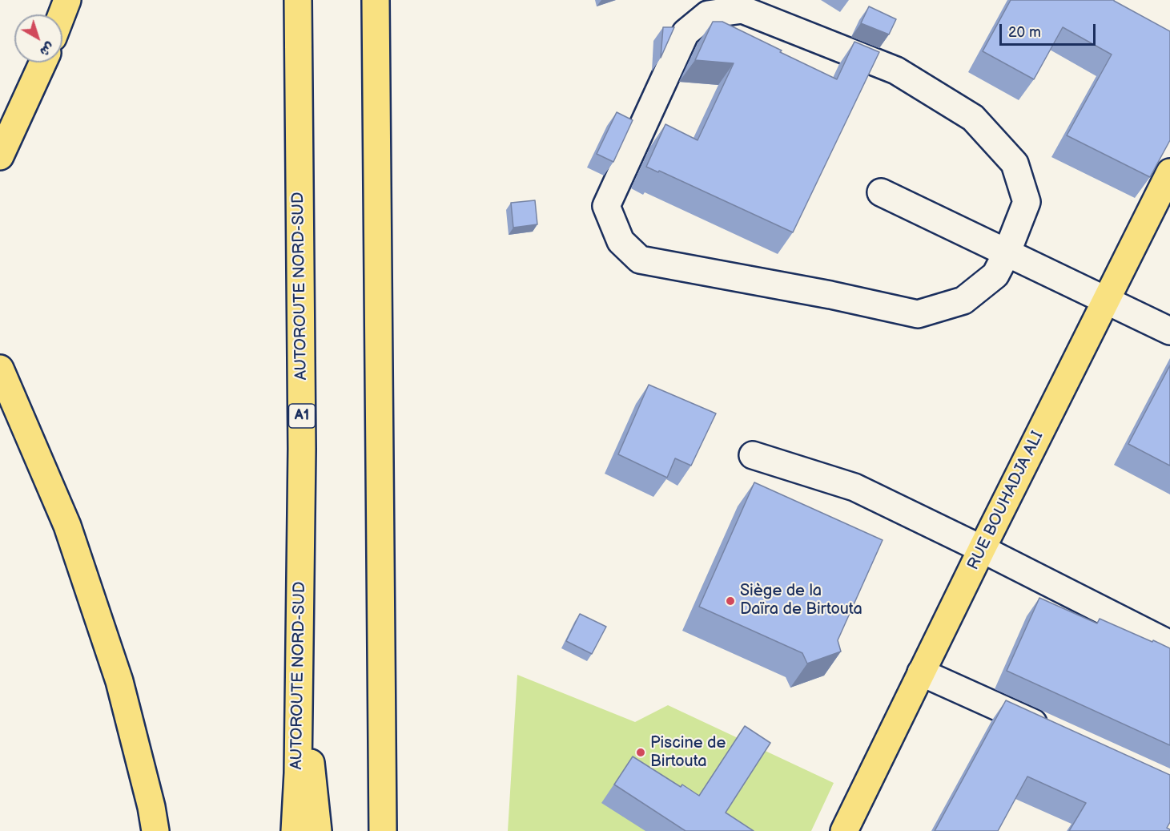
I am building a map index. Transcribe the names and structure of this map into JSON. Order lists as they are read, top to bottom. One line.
{"streets":{"main road":["AUTOROUTE NORD-SUD","A1","RUE BOUHADJA ALI"]},"places":["Siège de la Daïra de Birtouta","Piscine de Birtouta"],"scale_bar":"20 m","north":"bottom right"}
